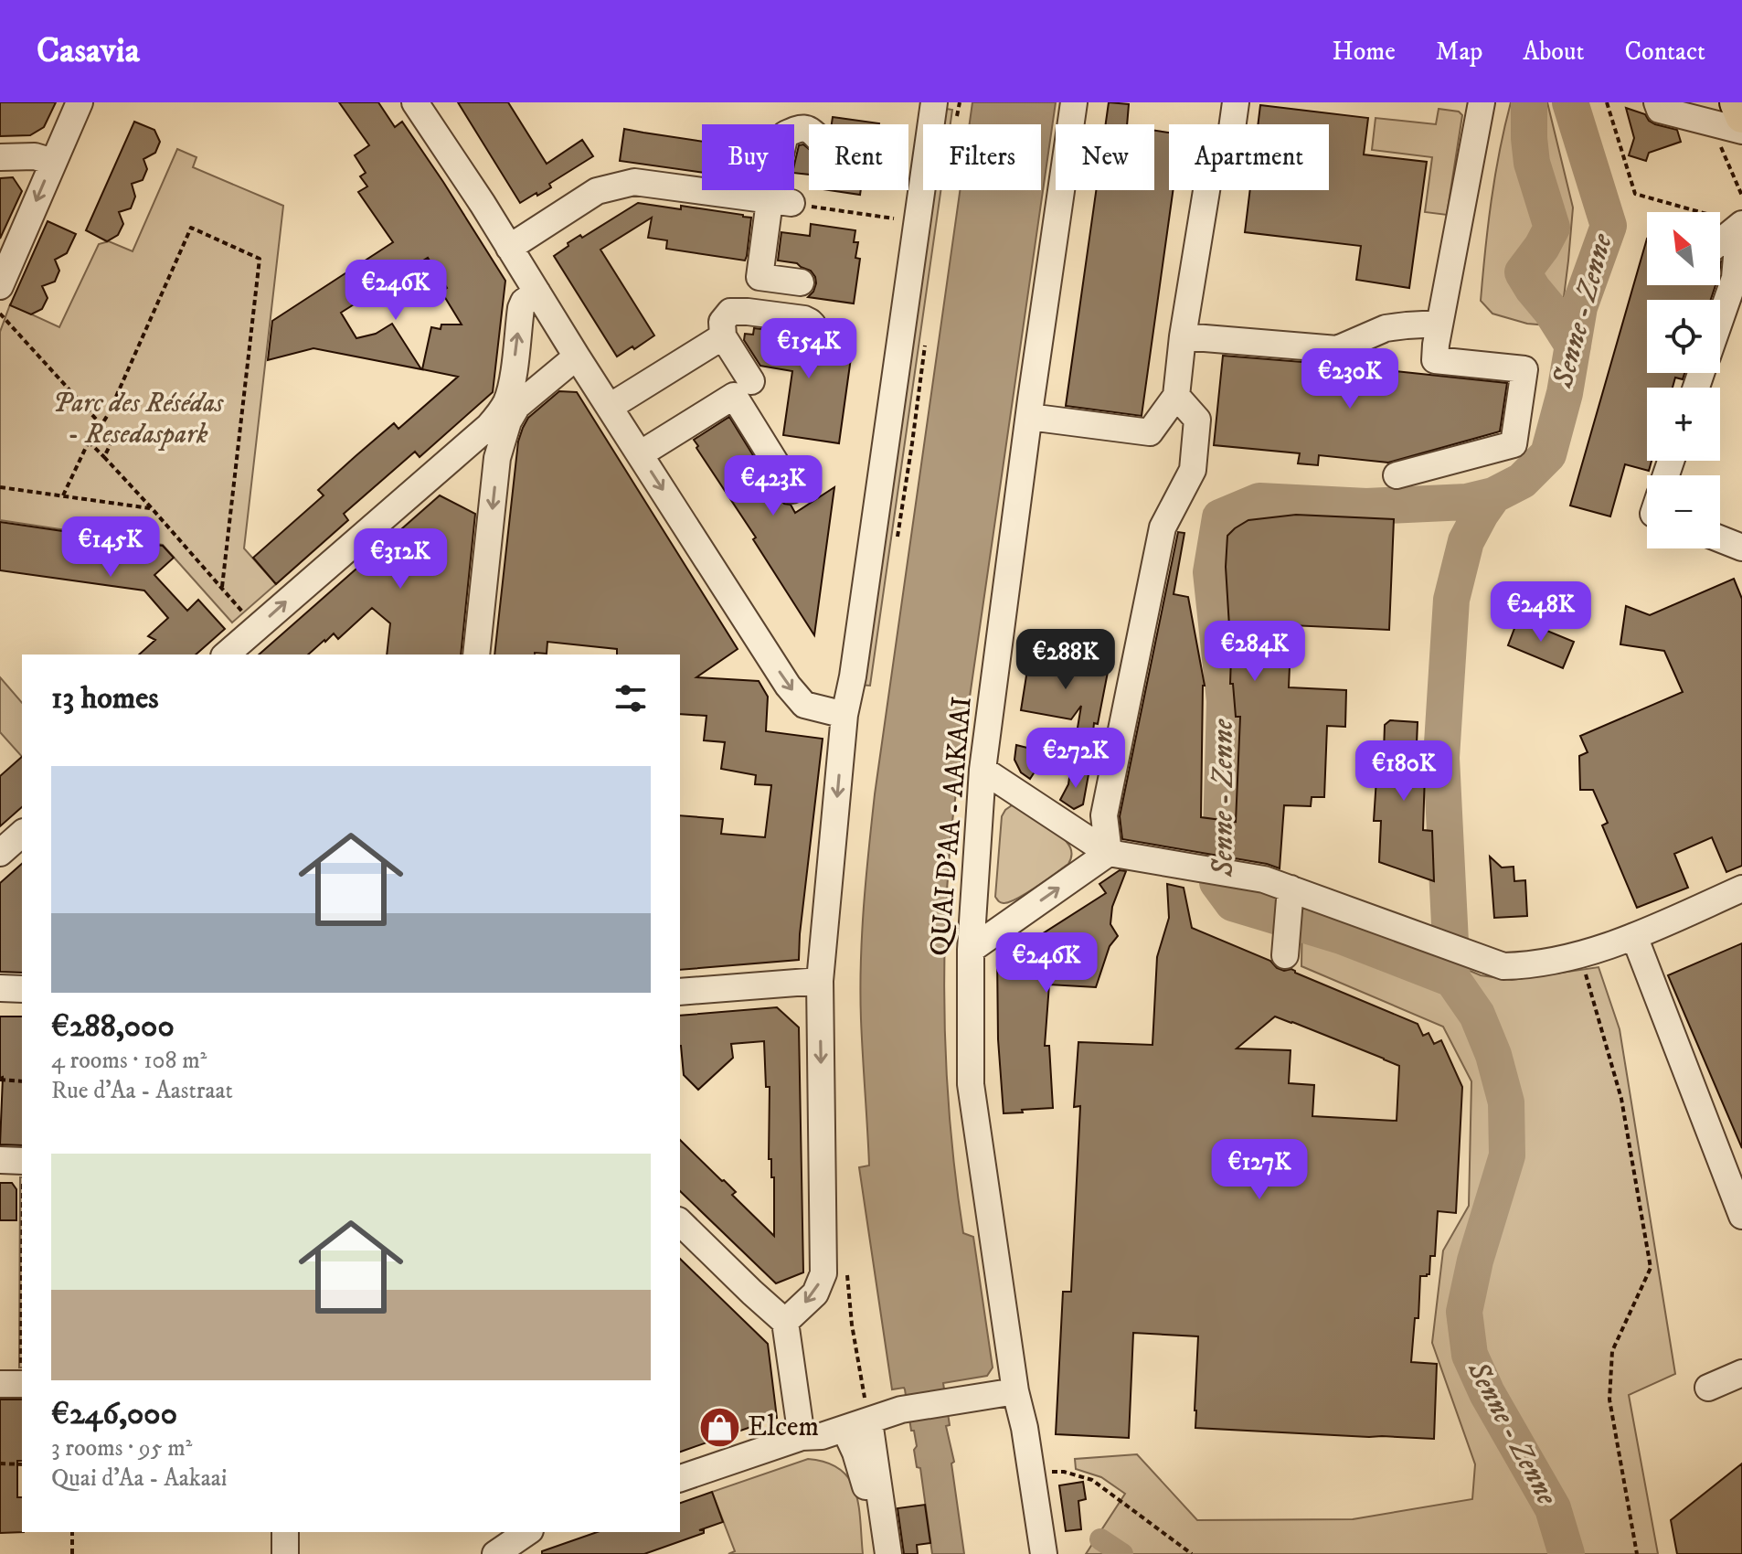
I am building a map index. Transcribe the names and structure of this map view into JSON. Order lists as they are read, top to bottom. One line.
{"streets":{"street":["QUAI D'AA - AAKAAI"]},"water":["Senne - Zenne"],"parks":["Parc des Résédas - Resedaspark"],"places":{"shop":["Elcem"]},"north":"top left","page":{"header":"Casavia","nav":["Home","Map","About","Contact"],"chip":["Buy","Rent","Filters","New","Apartment"],"map_buttons":["+","−"],"price":["€246K","€154K","€230K","€423K","€145K","€312K","€248K","€284K","€288K","€272K","€180K","€246K","€127K"],"heading":"13 homes","list":[{"name":"€288,000","note":"4 rooms · 108 m² · Rue d'Aa - Aastraat"},{"name":"€246,000","note":"3 rooms · 95 m² · Quai d'Aa - Aakaai"}]}}
